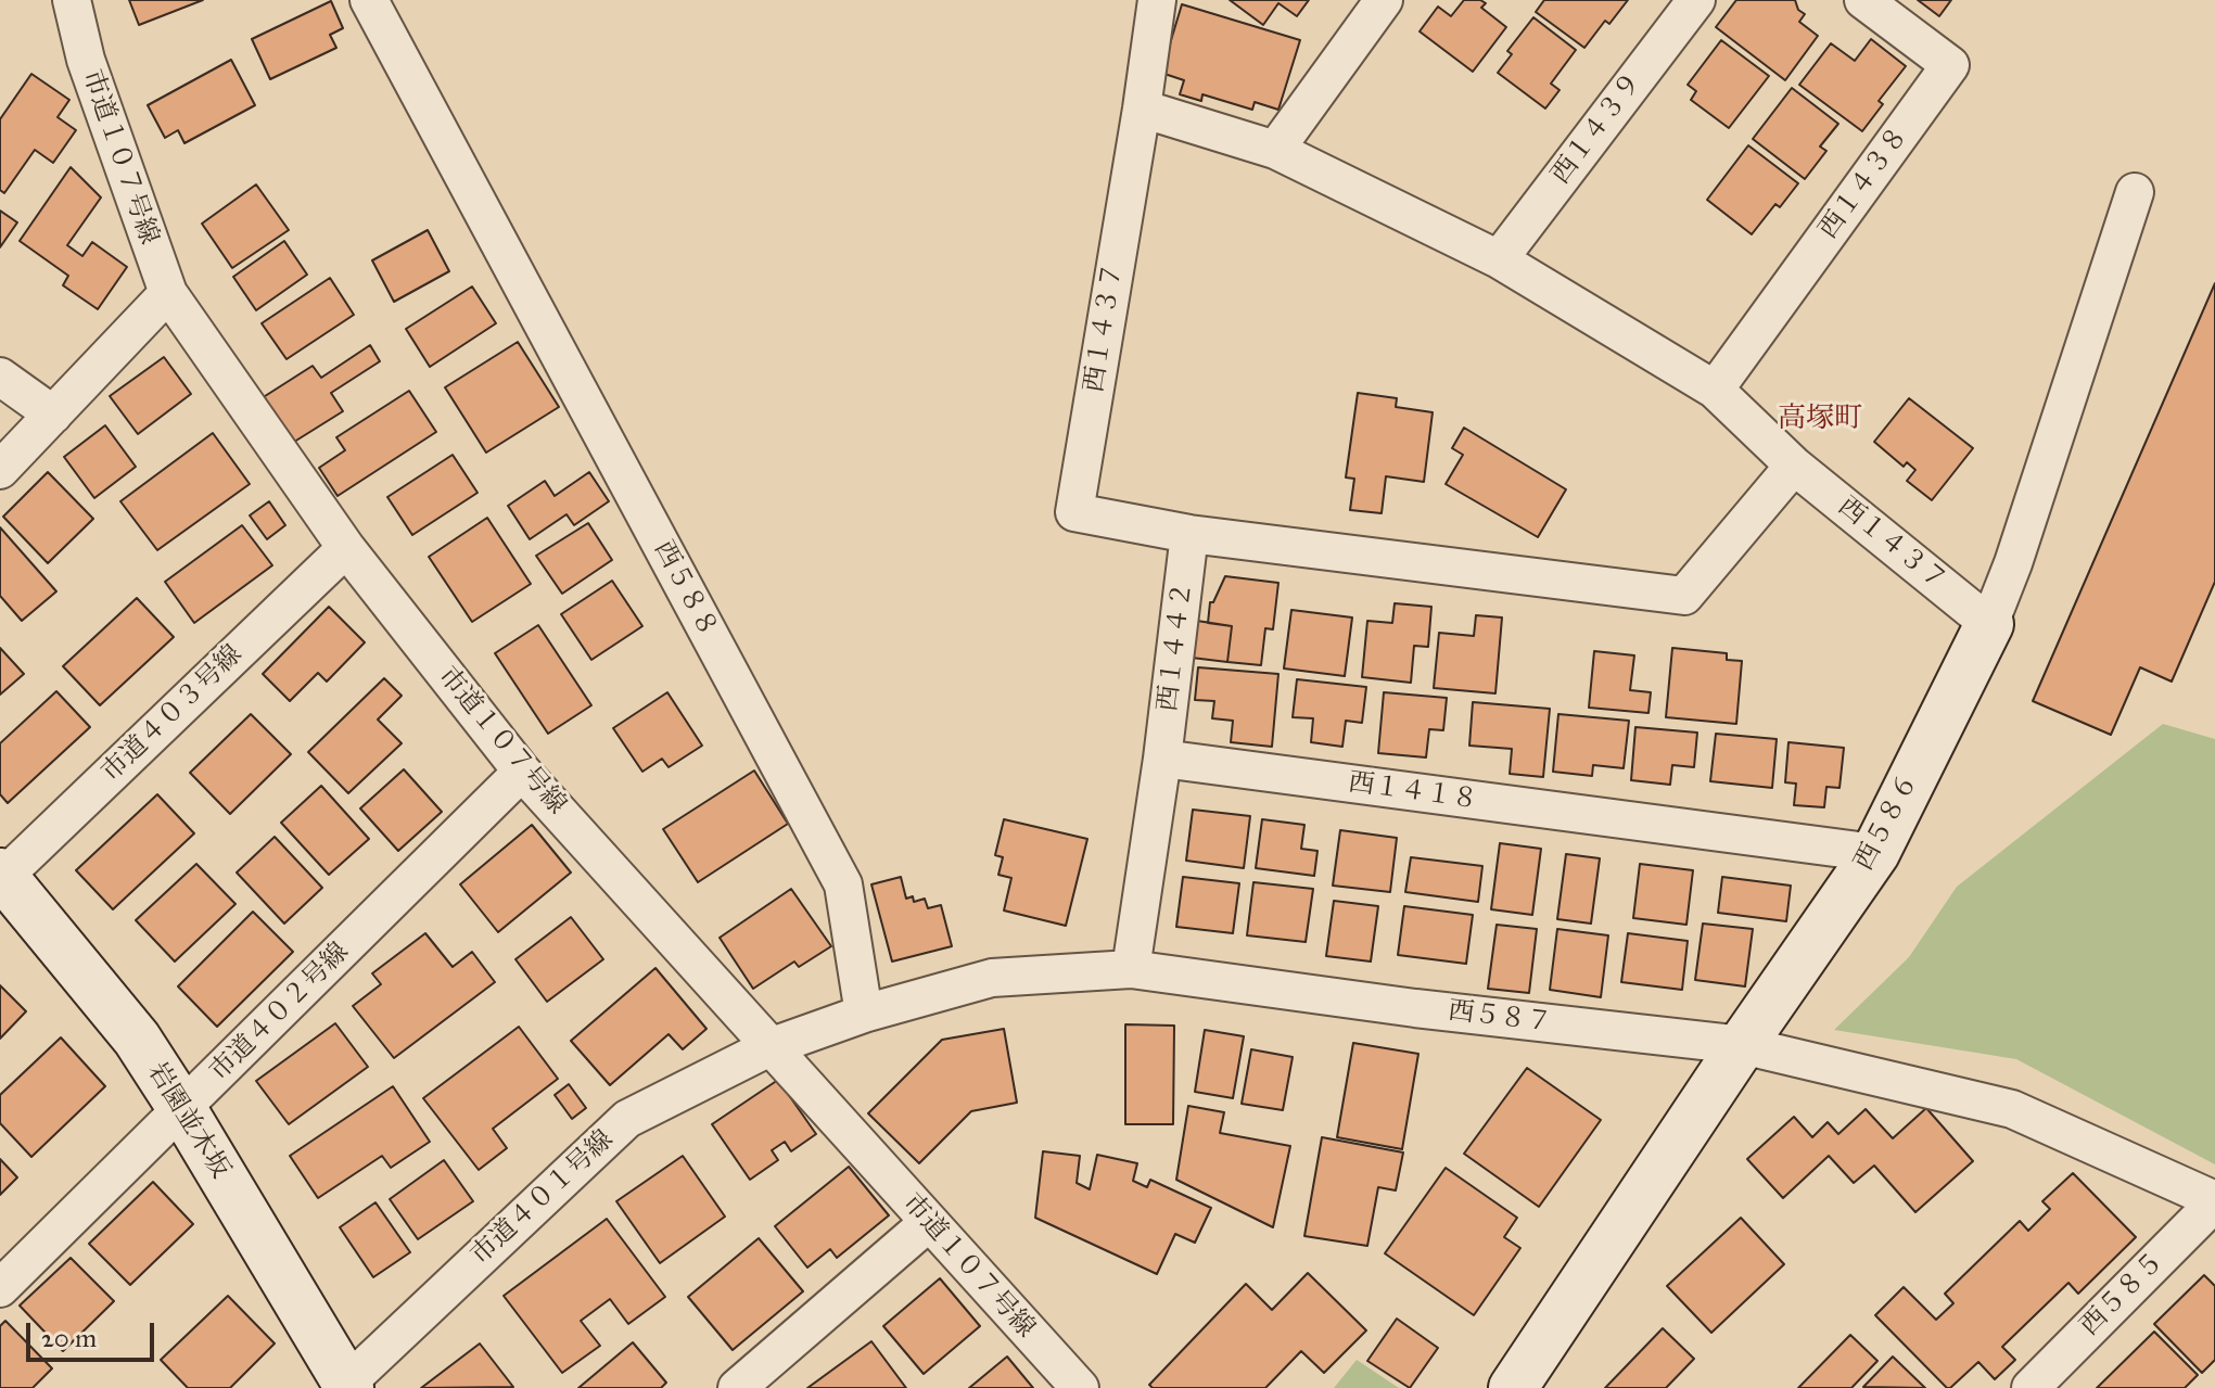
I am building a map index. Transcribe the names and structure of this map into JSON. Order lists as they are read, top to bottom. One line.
{"streets":{"street":["西１４３９","市道１０７号線","西１４３８","西１４３７","西５８８","西１４４２","市道４０３号線","西１４１８","西５８６","市道４０２号線","西５８７","岩園並木坂","市道４０１号線","西５８５"]},"crossings":[["西１４３９","西１４３７"],["市道１０７号線","市道４０３号線"],["市道１０７号線","市道４０２号線"],["市道１０７号線","西５８７"],["市道１０７号線","市道４０１号線"],["西１４３８","西１４３７"],["西１４３７","西１４４２"],["西１４３７","西５８６"],["西５８８","西５８７"],["西１４４２","西１４１８"],["市道４０３号線","岩園並木坂"],["西１４１８","西５８６"],["西５８６","西５８７"],["市道４０２号線","岩園並木坂"],["西５８７","市道４０１号線"],["西５８７","西５８５"],["岩園並木坂","市道４０１号線"]],"districts":["高塚町"],"scale_bar":"20 m"}
